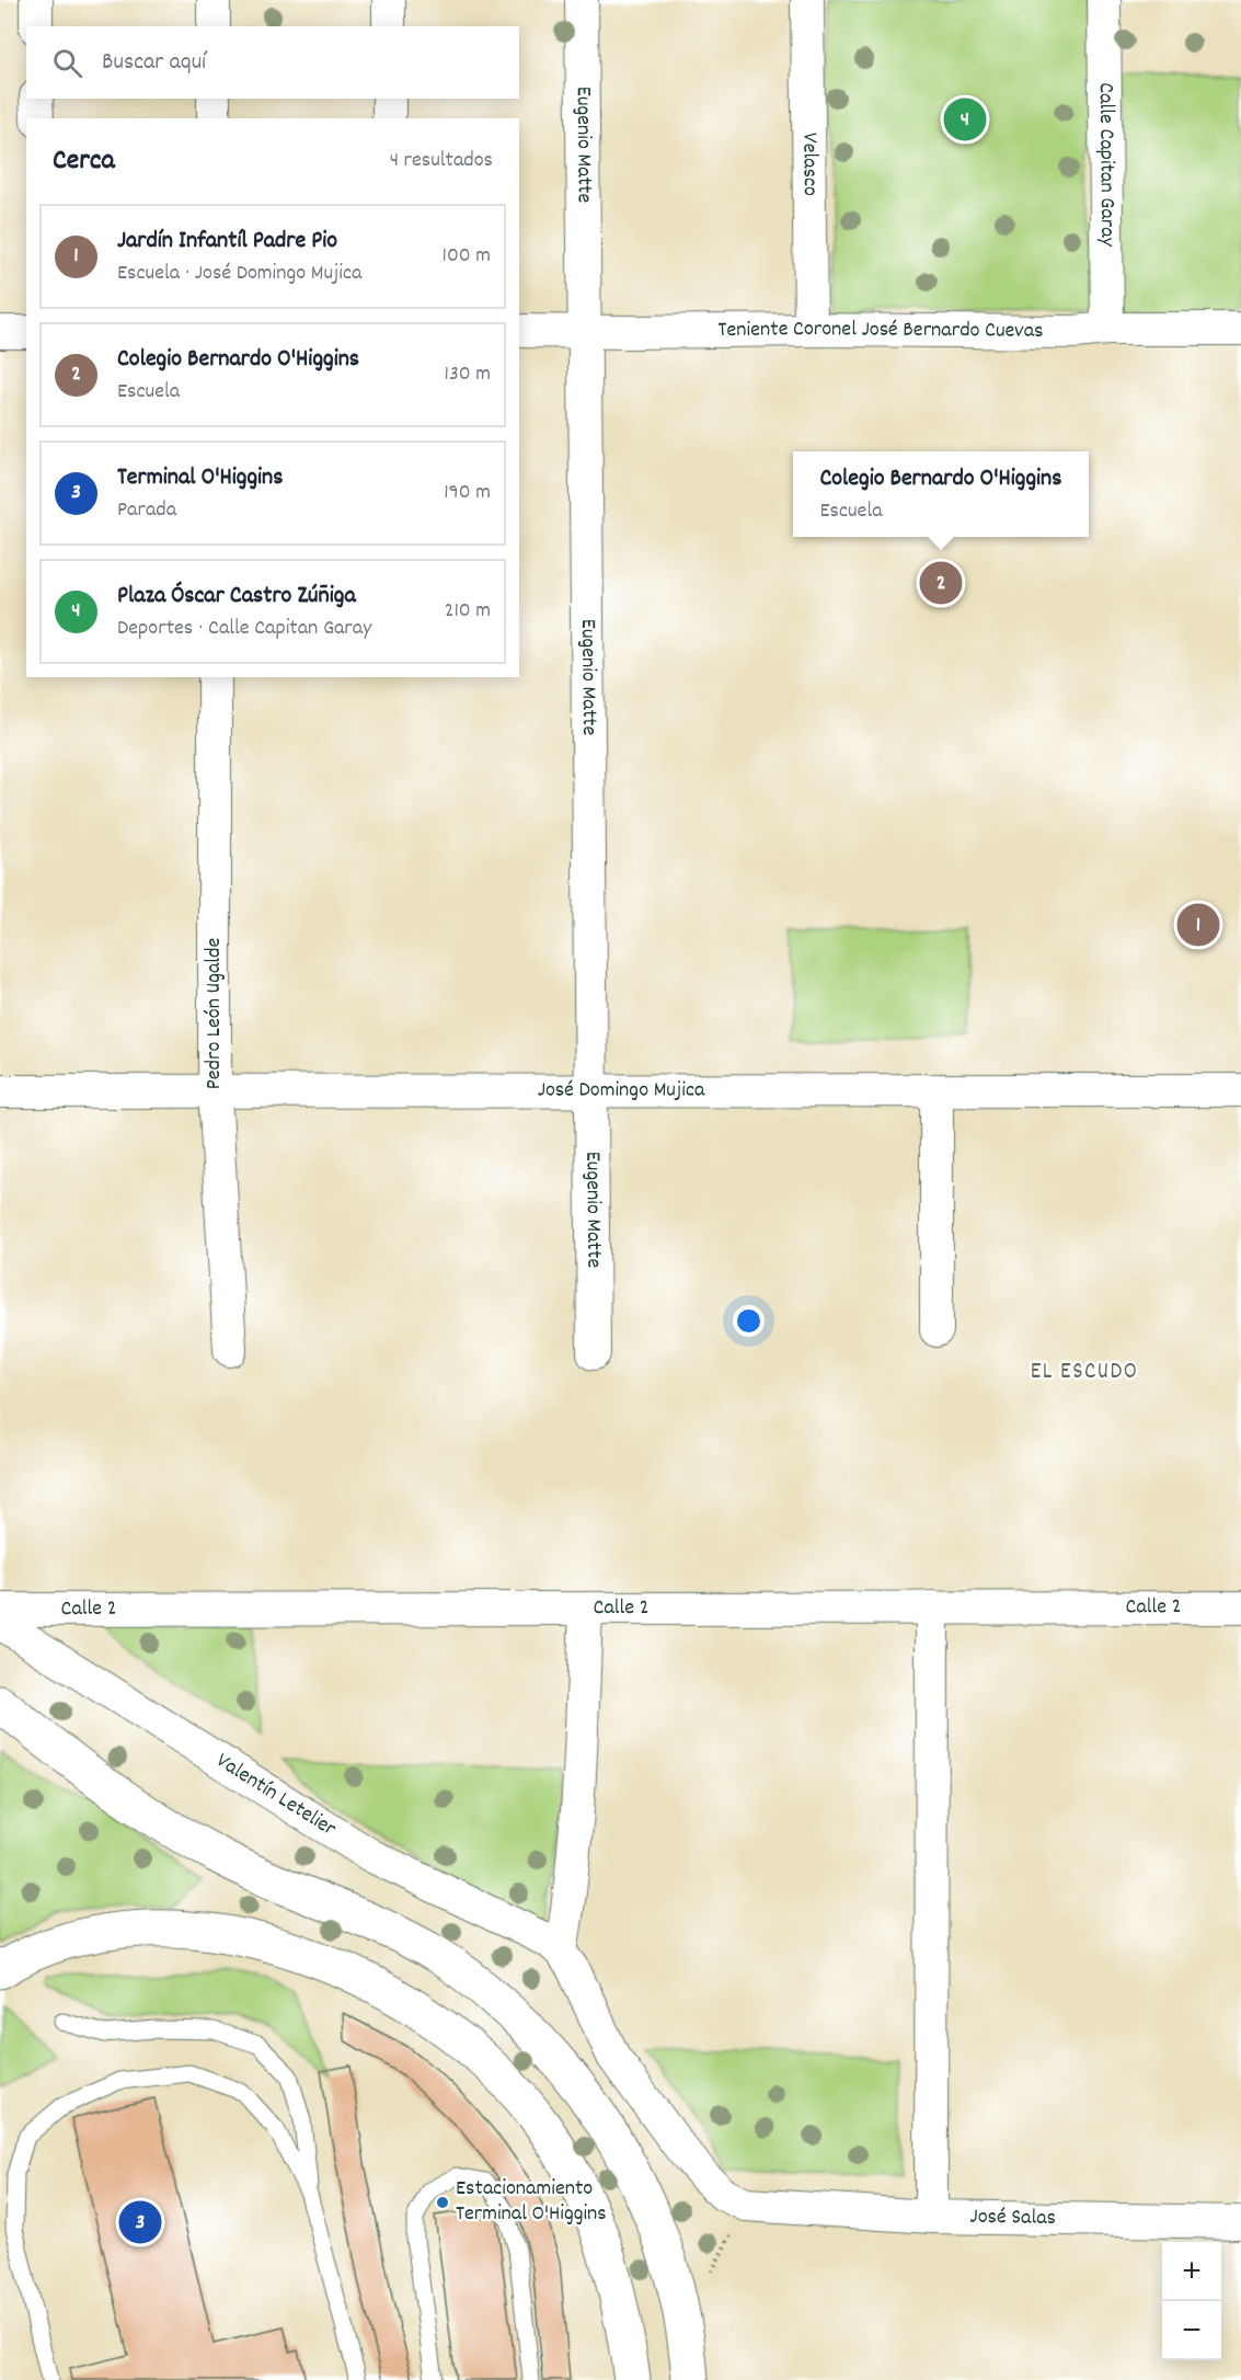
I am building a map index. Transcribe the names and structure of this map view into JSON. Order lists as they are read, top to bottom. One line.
{"streets":{"street":["Eugenio Matte","Velasco","Calle Capitan Garay","Teniente Coronel José Bernardo Cuevas","Pedro León Ugalde","José Domingo Mujica","Calle 2","Valentín Letelier","José Salas"]},"crossings":[["Eugenio Matte","Teniente Coronel José Bernardo Cuevas"],["Eugenio Matte","José Domingo Mujica"],["Velasco","Teniente Coronel José Bernardo Cuevas"],["Calle Capitan Garay","Teniente Coronel José Bernardo Cuevas"],["Pedro León Ugalde","José Domingo Mujica"]],"districts":["EL ESCUDO"],"places":["Estacionamiento Terminal O'Higgins"],"page":{"search":"Buscar aquí","pins":["4","2","1","3"],"heading":["Cerca","4 resultados"],"list":[{"mark":"1","name":"Jardín Infantíl Padre Pio","note":"Escuela · José Domingo Mujica","value":"100 m"},{"mark":"2","name":"Colegio Bernardo O'Higgins","note":"Escuela","value":"130 m"},{"mark":"3","name":"Terminal O'Higgins","note":"Parada","value":"190 m"},{"mark":"4","name":"Plaza Óscar Castro Zúñiga","note":"Deportes · Calle Capitan Garay","value":"210 m"}],"popup":["Colegio Bernardo O'Higgins","Escuela"],"map_buttons":["+","−"]}}
